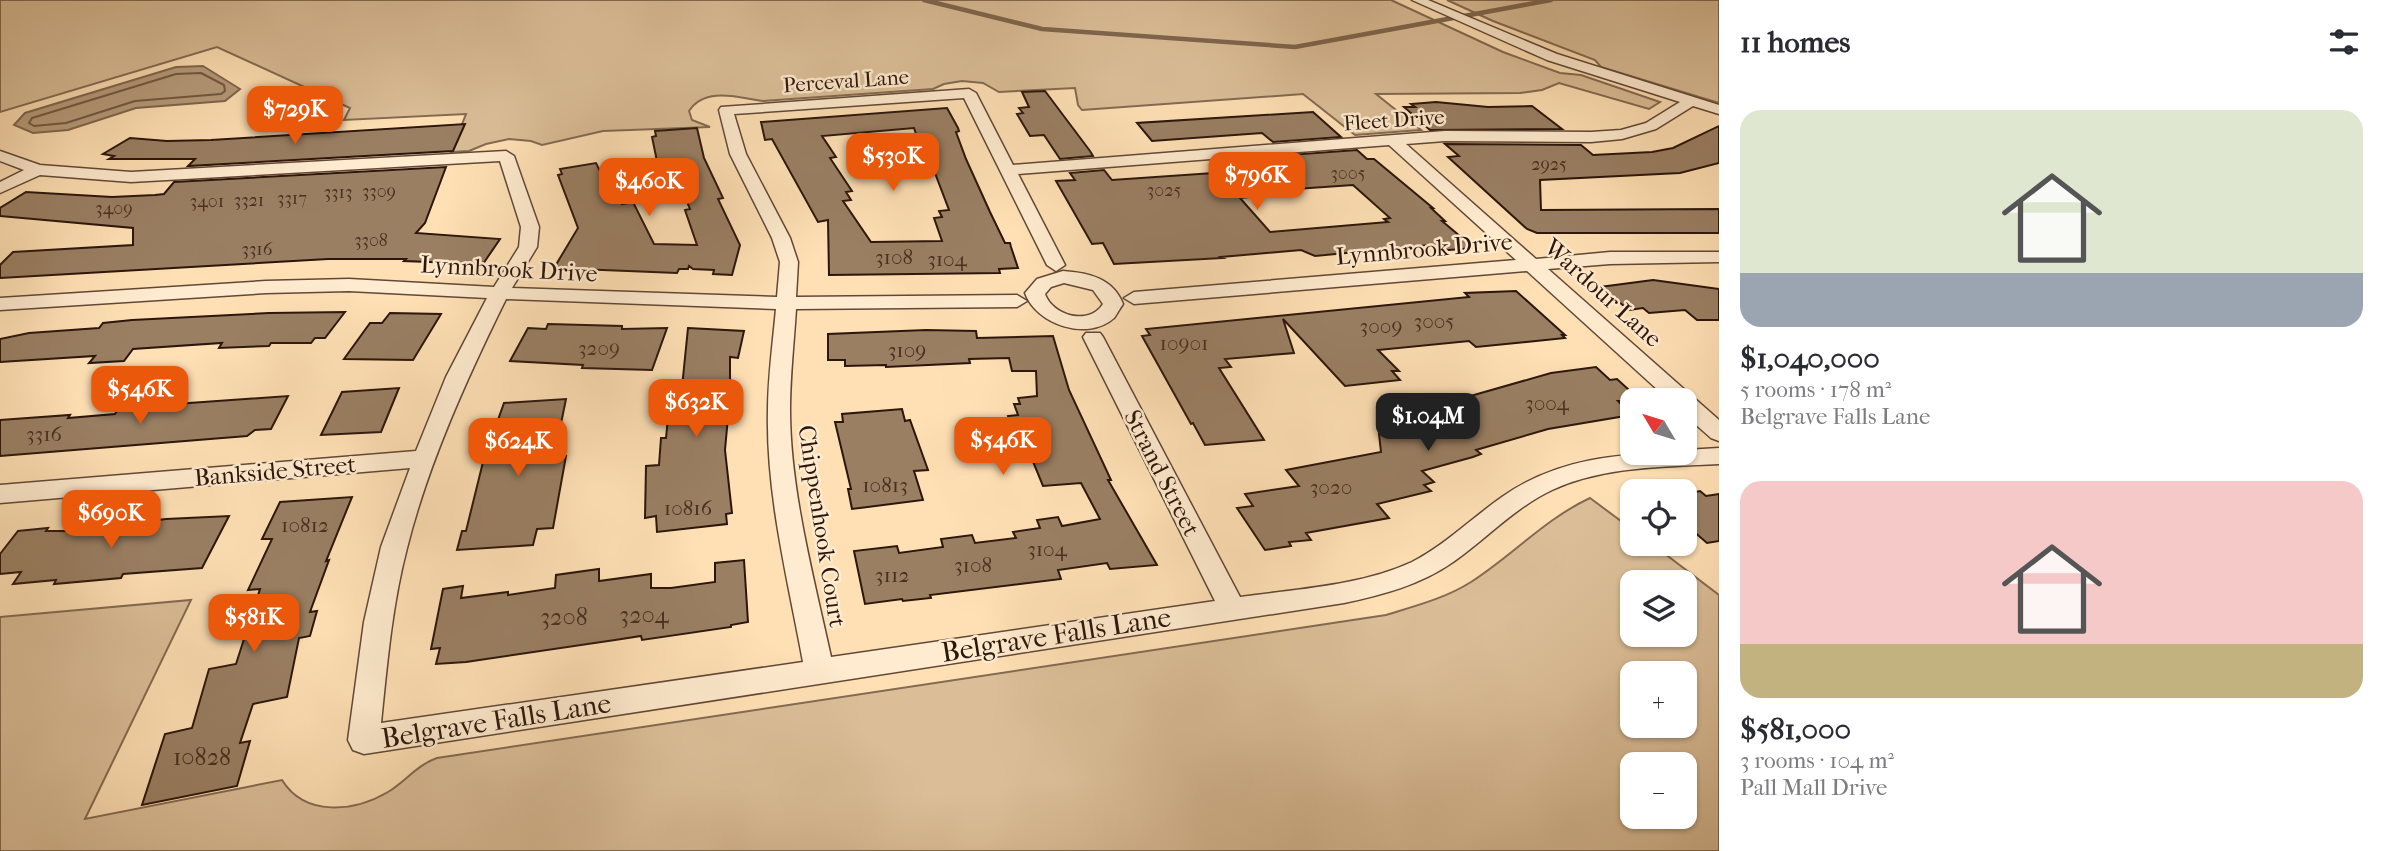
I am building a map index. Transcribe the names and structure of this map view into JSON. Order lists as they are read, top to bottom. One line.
{"streets":{"street":["Perceval Lane","Fleet Drive","Lynnbrook Drive","Wardour Lane","Bankside Street","Strand Street","Chippenhook Court","Belgrave Falls Lane"]},"crossings":[["Perceval Lane","Chippenhook Court"],["Fleet Drive","Wardour Lane"],["Lynnbrook Drive","Wardour Lane"],["Lynnbrook Drive","Strand Street"],["Lynnbrook Drive","Chippenhook Court"],["Bankside Street","Belgrave Falls Lane"],["Strand Street","Belgrave Falls Lane"],["Chippenhook Court","Belgrave Falls Lane"]],"house_numbers":["2925","3005","3025","3309","3313","3317","3321","3401","3409","3308","3316","3108","3104","3005","3009","10901","3209","3109","3004","3316","10813","3020","10816","10812","3104","3108","3112","3204","3208","10828"],"north":"top left","page":{"heading":"11 homes","list":[{"name":"$1,040,000","note":"5 rooms · 178 m² · Belgrave Falls Lane"},{"name":"$581,000","note":"3 rooms · 104 m² · Pall Mall Drive"}],"price":["$729K","$530K","$796K","$460K","$546K","$632K","$1.04M","$546K","$624K","$690K","$581K"],"map_buttons":["+","−"]}}
